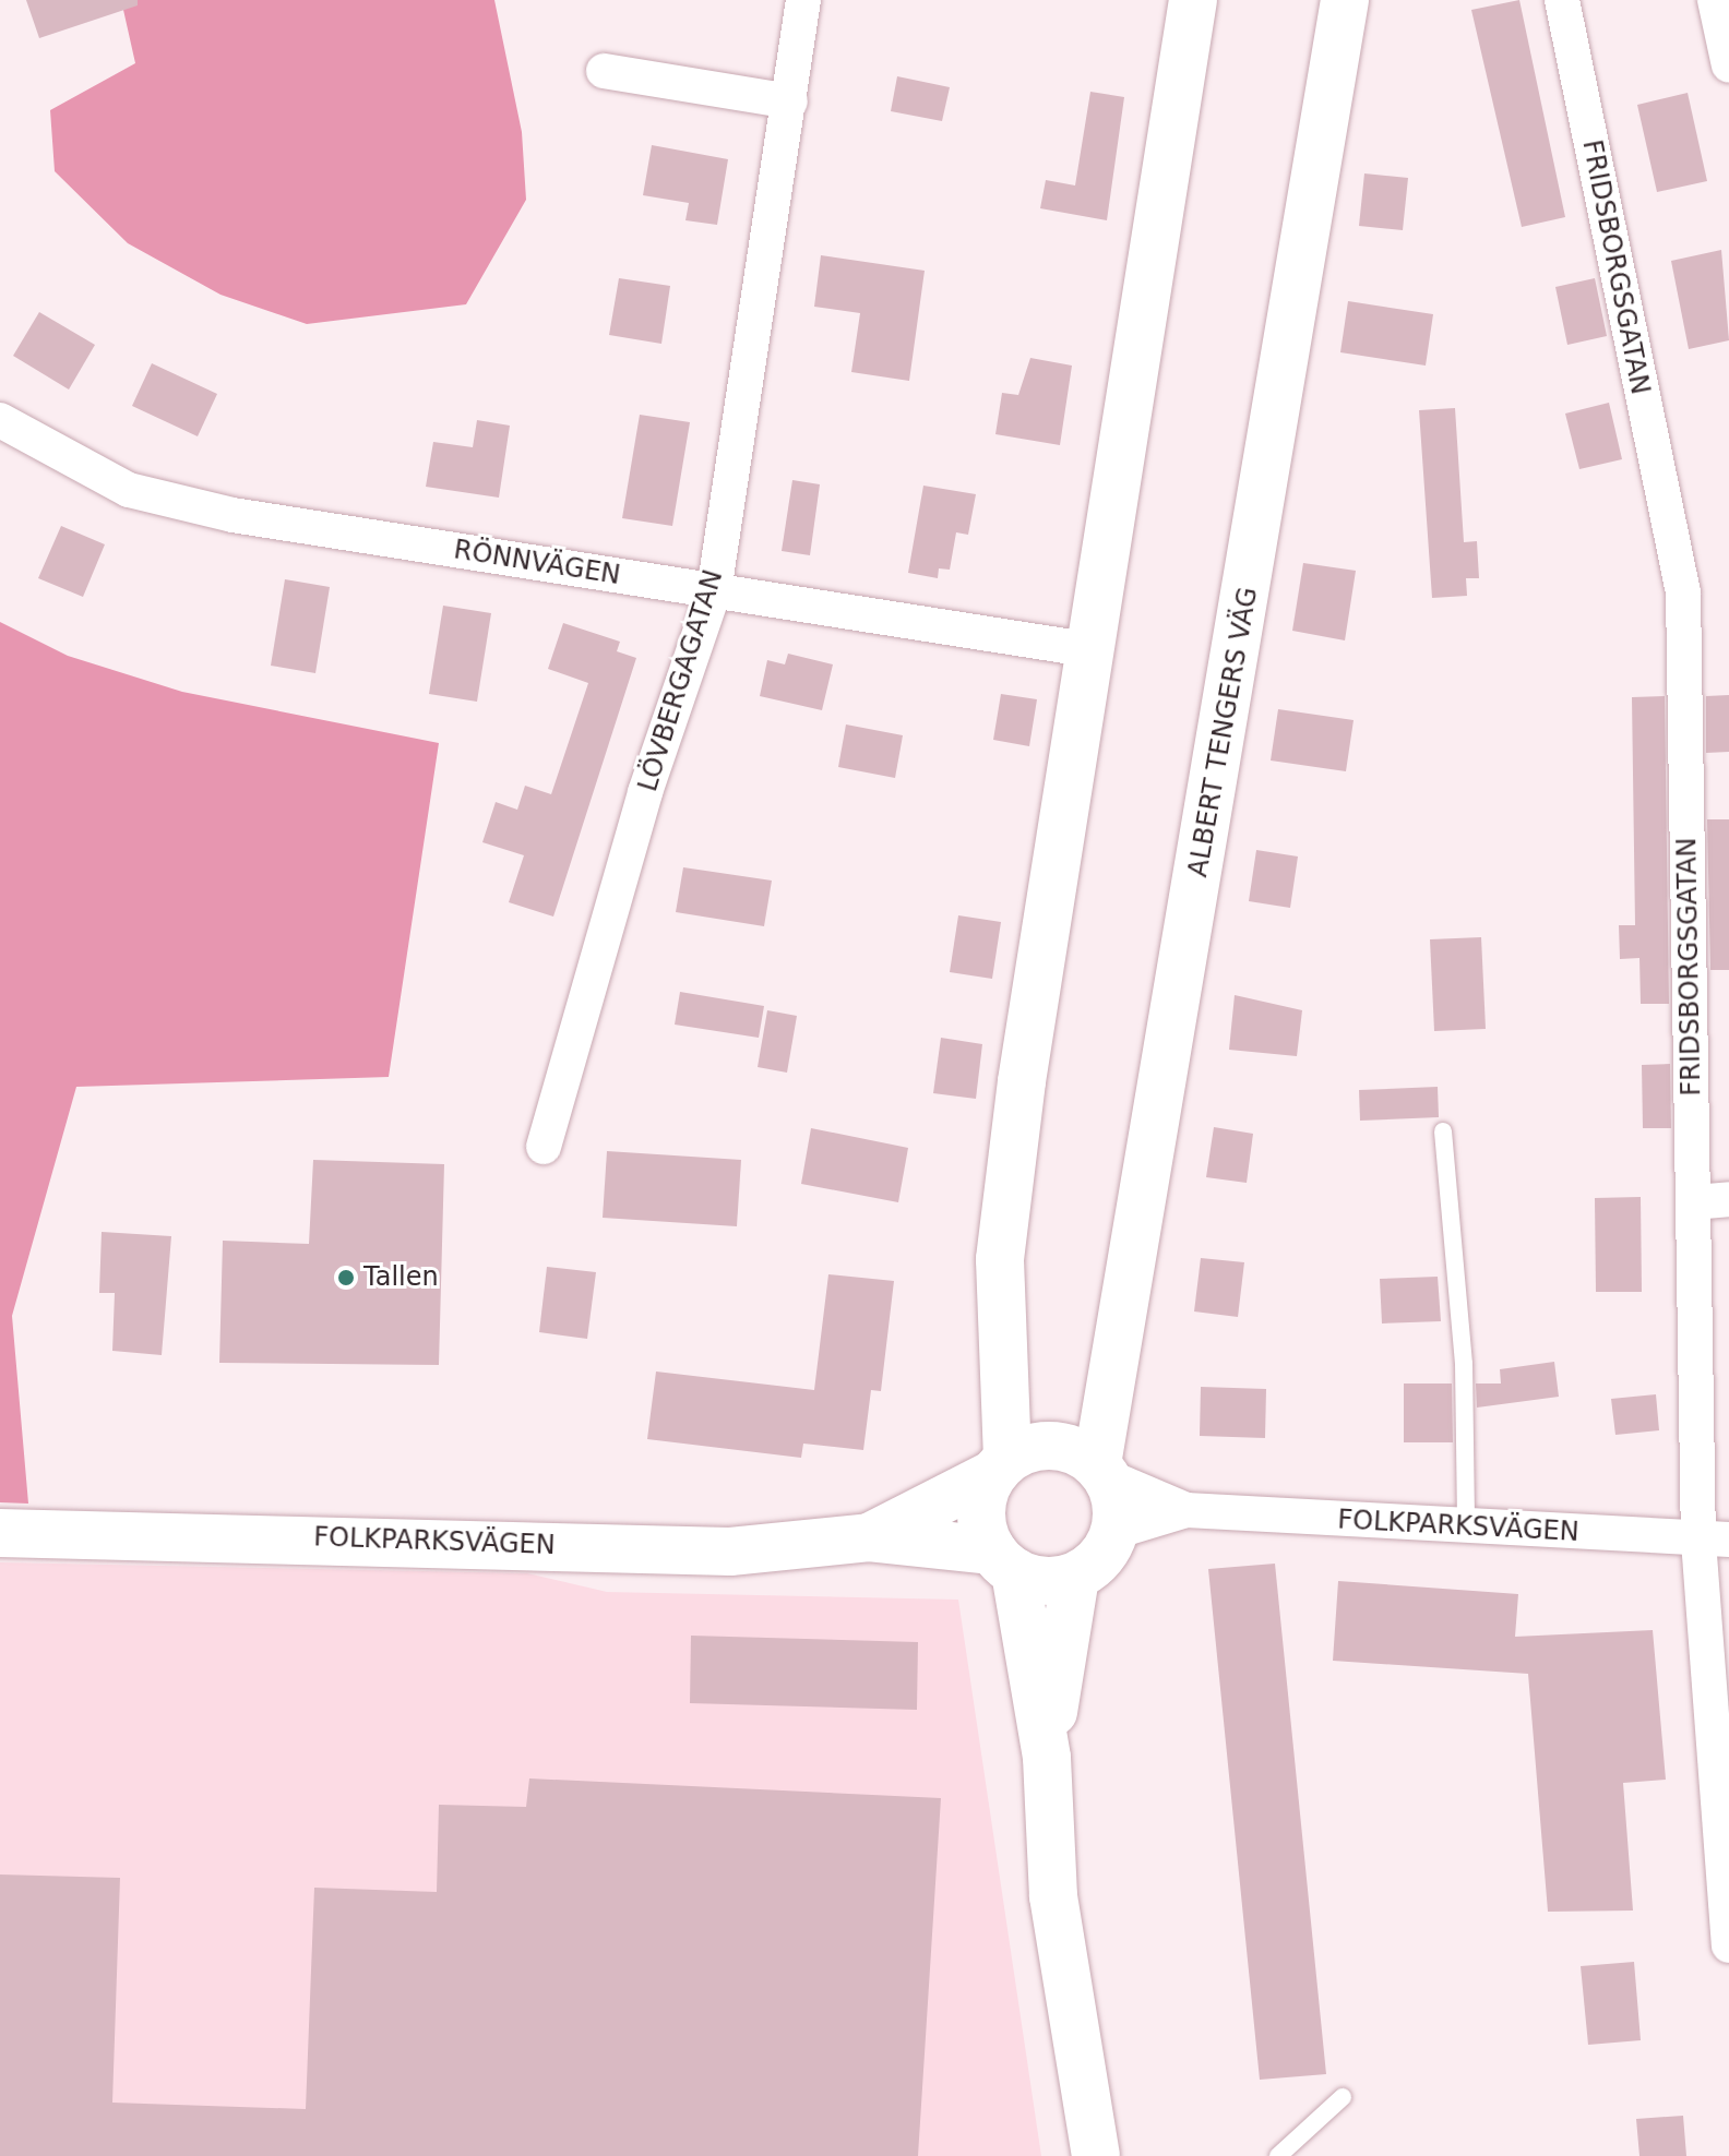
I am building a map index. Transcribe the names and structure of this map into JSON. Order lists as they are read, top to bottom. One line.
{"streets":{"main road":["ALBERT TENGERS VÄG","FOLKPARKSVÄGEN"],"street":["FRIDSBORGSGATAN","RÖNNVÄGEN","LÖVBERGAGATAN"]},"crossings":[["FRIDSBORGSGATAN","FOLKPARKSVÄGEN"],["RÖNNVÄGEN","LÖVBERGAGATAN"],["ALBERT TENGERS VÄG","FOLKPARKSVÄGEN"]],"places":["Tallen"]}
